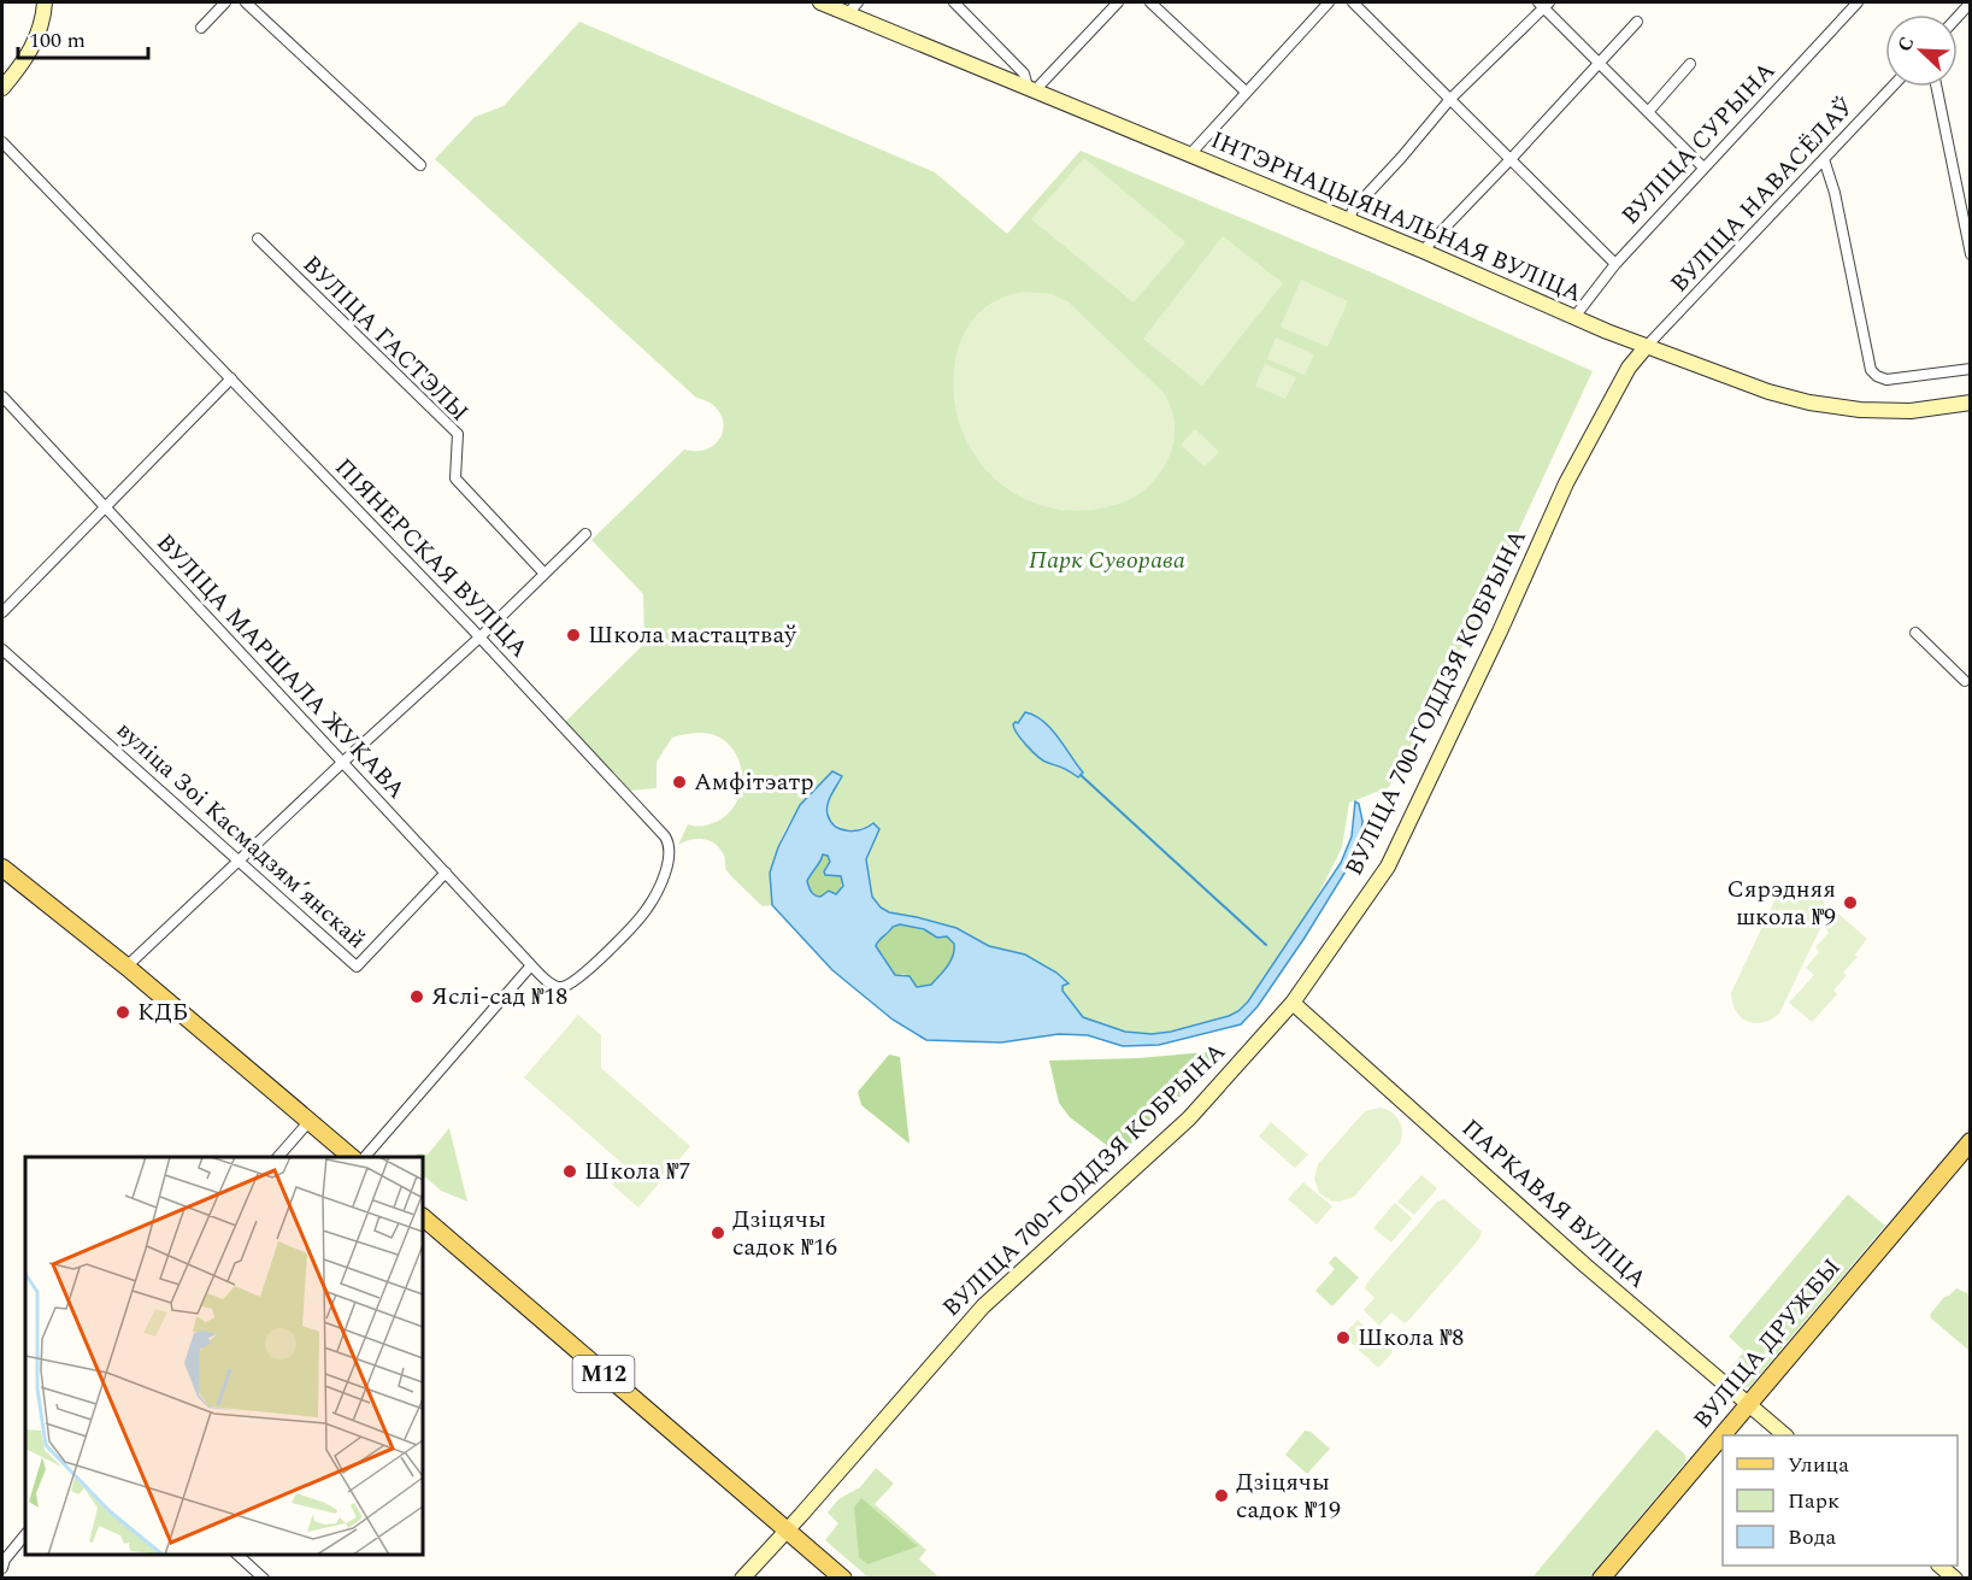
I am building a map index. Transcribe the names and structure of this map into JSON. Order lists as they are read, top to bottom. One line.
{"streets":{"main road":["ВУЛІЦА ДРУЖБЫ","М12"],"street":["ВУЛІЦА СУРЫНА","ВУЛІЦА НАВАСЁЛАЎ","ІНТЭРНАЦЫЯНАЛЬНАЯ ВУЛІЦА","ВУЛІЦА ГАСТЭЛЫ","ПІЯНЕРСКАЯ ВУЛІЦА","ВУЛІЦА МАРШАЛА ЖУКАВА","ВУЛІЦА 700-ГОДДЗЯ КОБРЫНА","вуліца Зоі Касмадзямʼянскай","ПАРКАВАЯ ВУЛІЦА"]},"crossings":[["ВУЛІЦА СУРЫНА","ІНТЭРНАЦЫЯНАЛЬНАЯ ВУЛІЦА"],["ВУЛІЦА НАВАСЁЛАЎ","ІНТЭРНАЦЫЯНАЛЬНАЯ ВУЛІЦА"],["ВУЛІЦА НАВАСЁЛАЎ","ВУЛІЦА 700-ГОДДЗЯ КОБРЫНА"],["ІНТЭРНАЦЫЯНАЛЬНАЯ ВУЛІЦА","ВУЛІЦА 700-ГОДДЗЯ КОБРЫНА"],["ПІЯНЕРСКАЯ ВУЛІЦА","ВУЛІЦА МАРШАЛА ЖУКАВА"],["ВУЛІЦА МАРШАЛА ЖУКАВА","вуліца Зоі Касмадзямʼянскай"],["ВУЛІЦА 700-ГОДДЗЯ КОБРЫНА","ПАРКАВАЯ ВУЛІЦА"],["ВУЛІЦА 700-ГОДДЗЯ КОБРЫНА","М12"],["ПАРКАВАЯ ВУЛІЦА","ВУЛІЦА ДРУЖБЫ"]],"parks":["Парк Суворава"],"places":["Школа мастацтваў","Амфітэатр","Сярэдняя школа №9","Яслі-сад №18","КДБ","Школа №7","Дзіцячы садок №16","Школа №8","Дзіцячы садок №19"],"legend":["Улица","Парк","Вода"],"scale_bar":"100 m","north":"top left"}
